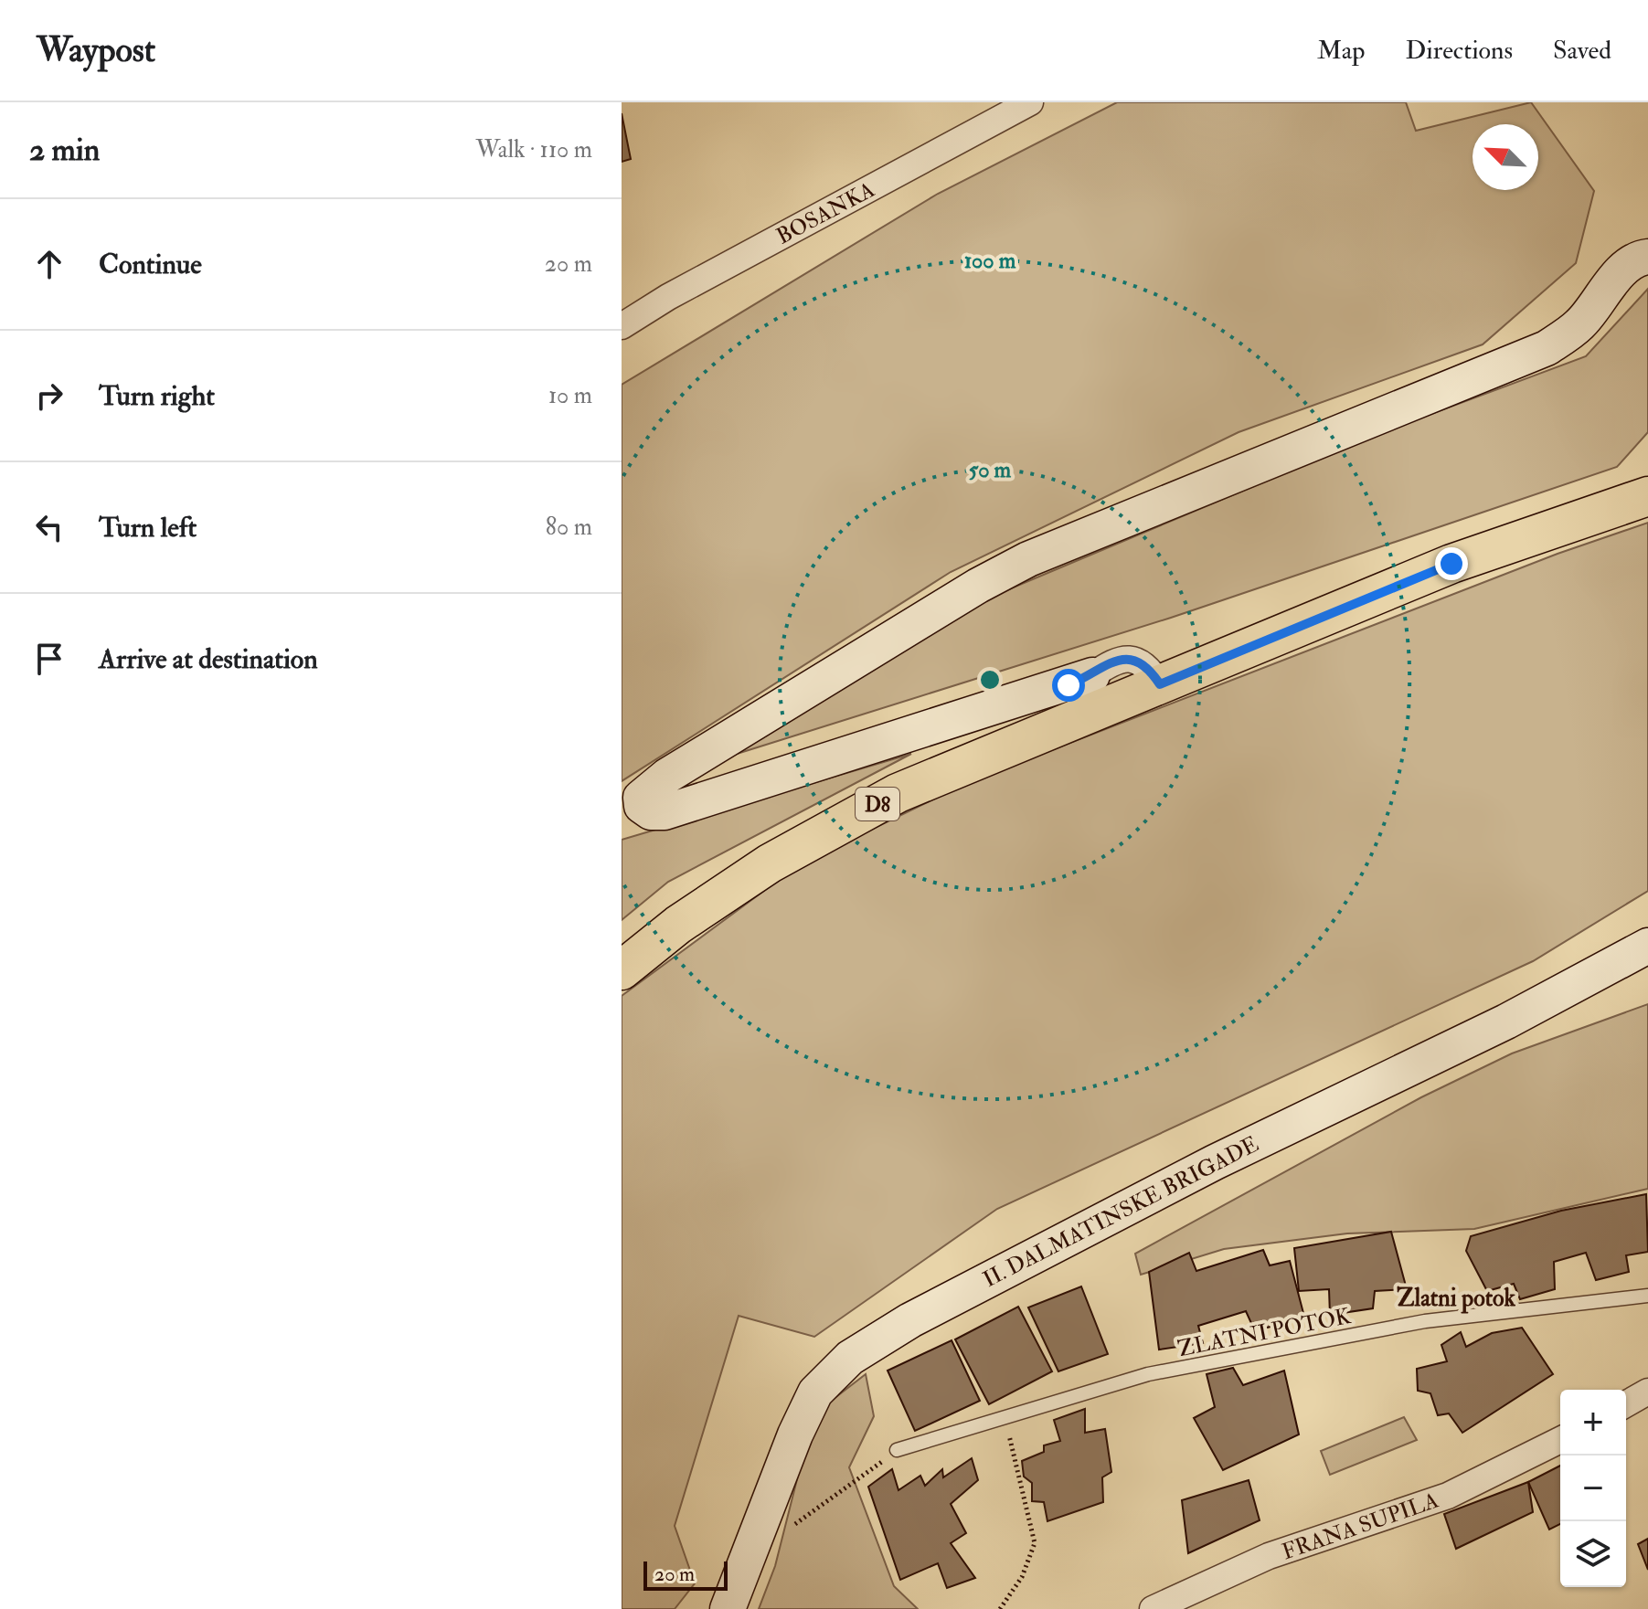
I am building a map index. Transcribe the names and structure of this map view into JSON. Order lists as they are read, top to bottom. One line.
{"streets":{"main road":["D8"],"street":["BOSANKA","II. DALMATINSKE BRIGADE","FRANA SUPILA"],"lane":["ZLATNI POTOK"]},"districts":["Zlatni potok"],"scale_bar":"20 m","north":"top left","page":{"header":"Waypost","nav":["Map","Directions","Saved"],"heading":["2 min","Walk · 110 m"],"list":[["Continue","20 m"],["Turn right","10 m"],["Turn left","80 m"],"Arrive at destination"],"map_buttons":["+","−"],"scale":"20 m"},"rings":["100 m","50 m"]}
